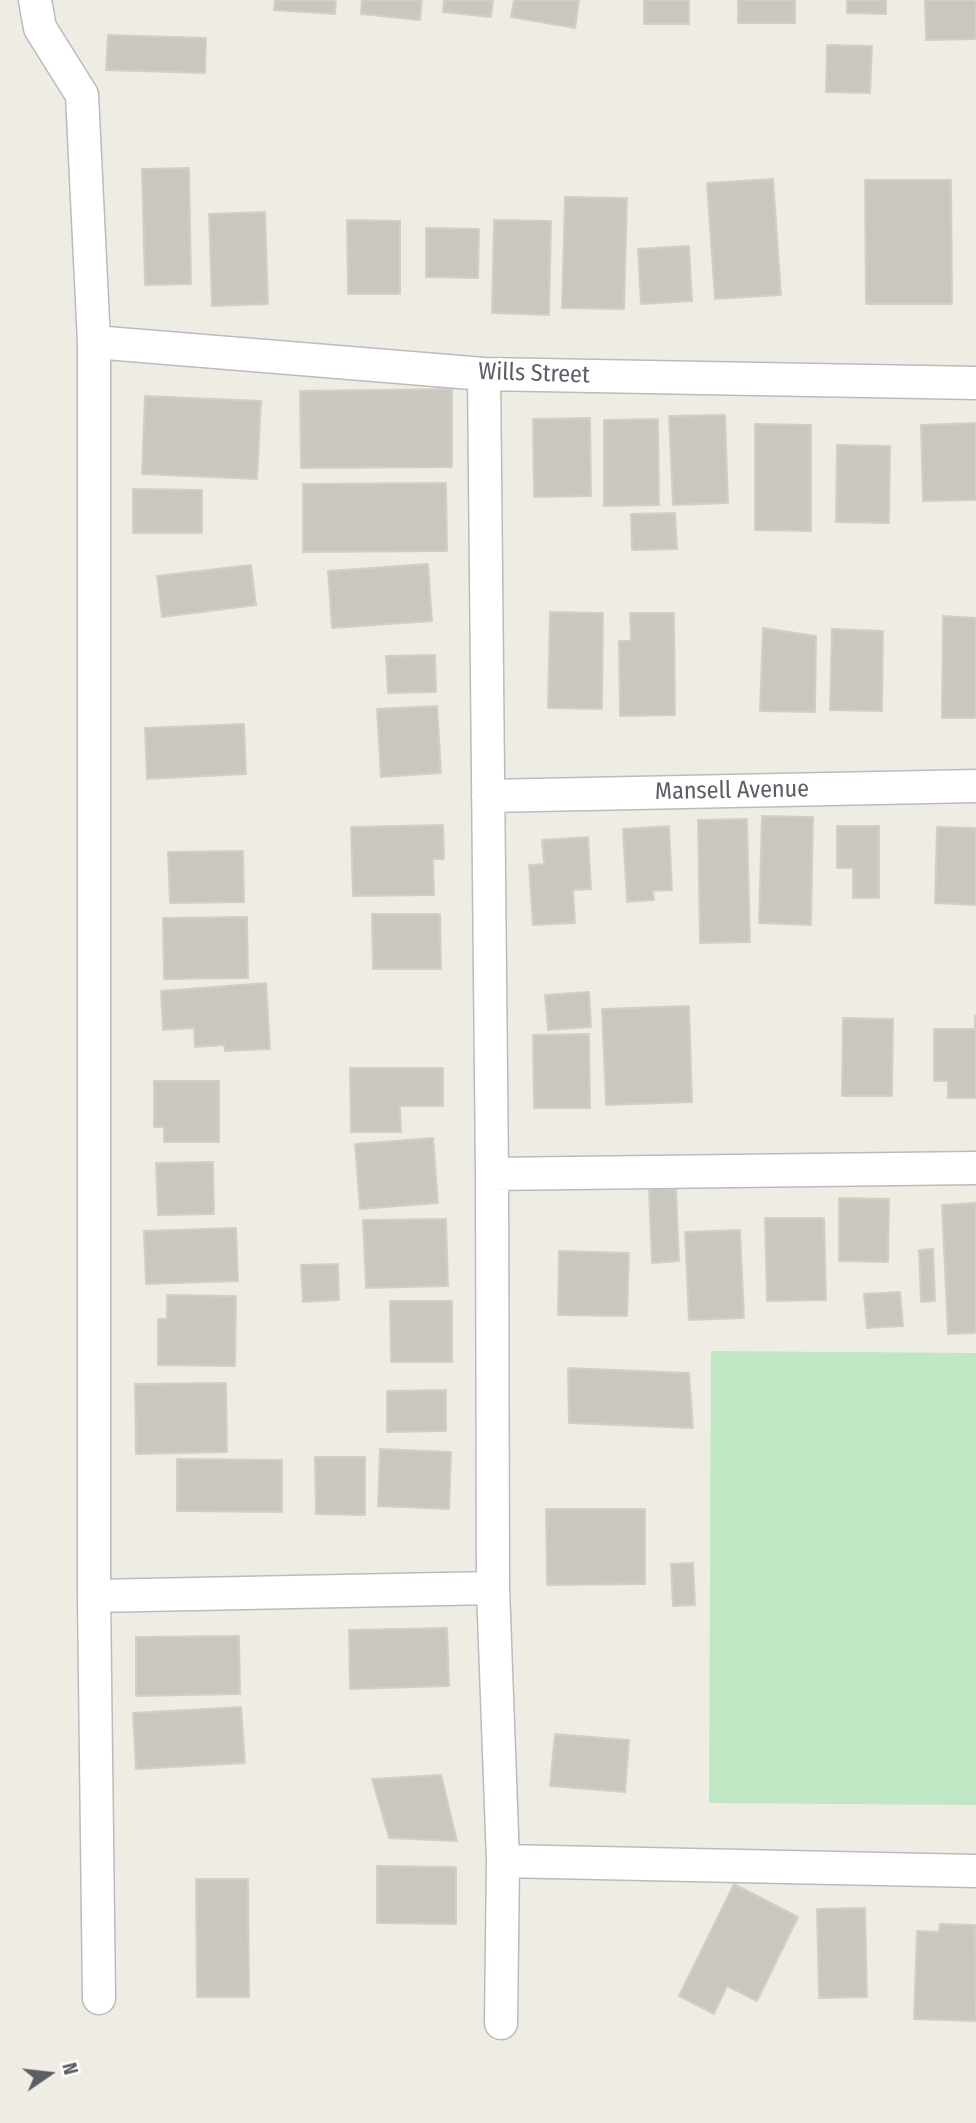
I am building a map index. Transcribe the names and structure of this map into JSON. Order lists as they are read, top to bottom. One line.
{"streets":{"street":["Wills Street","Mansell Avenue"]},"north":"right"}
